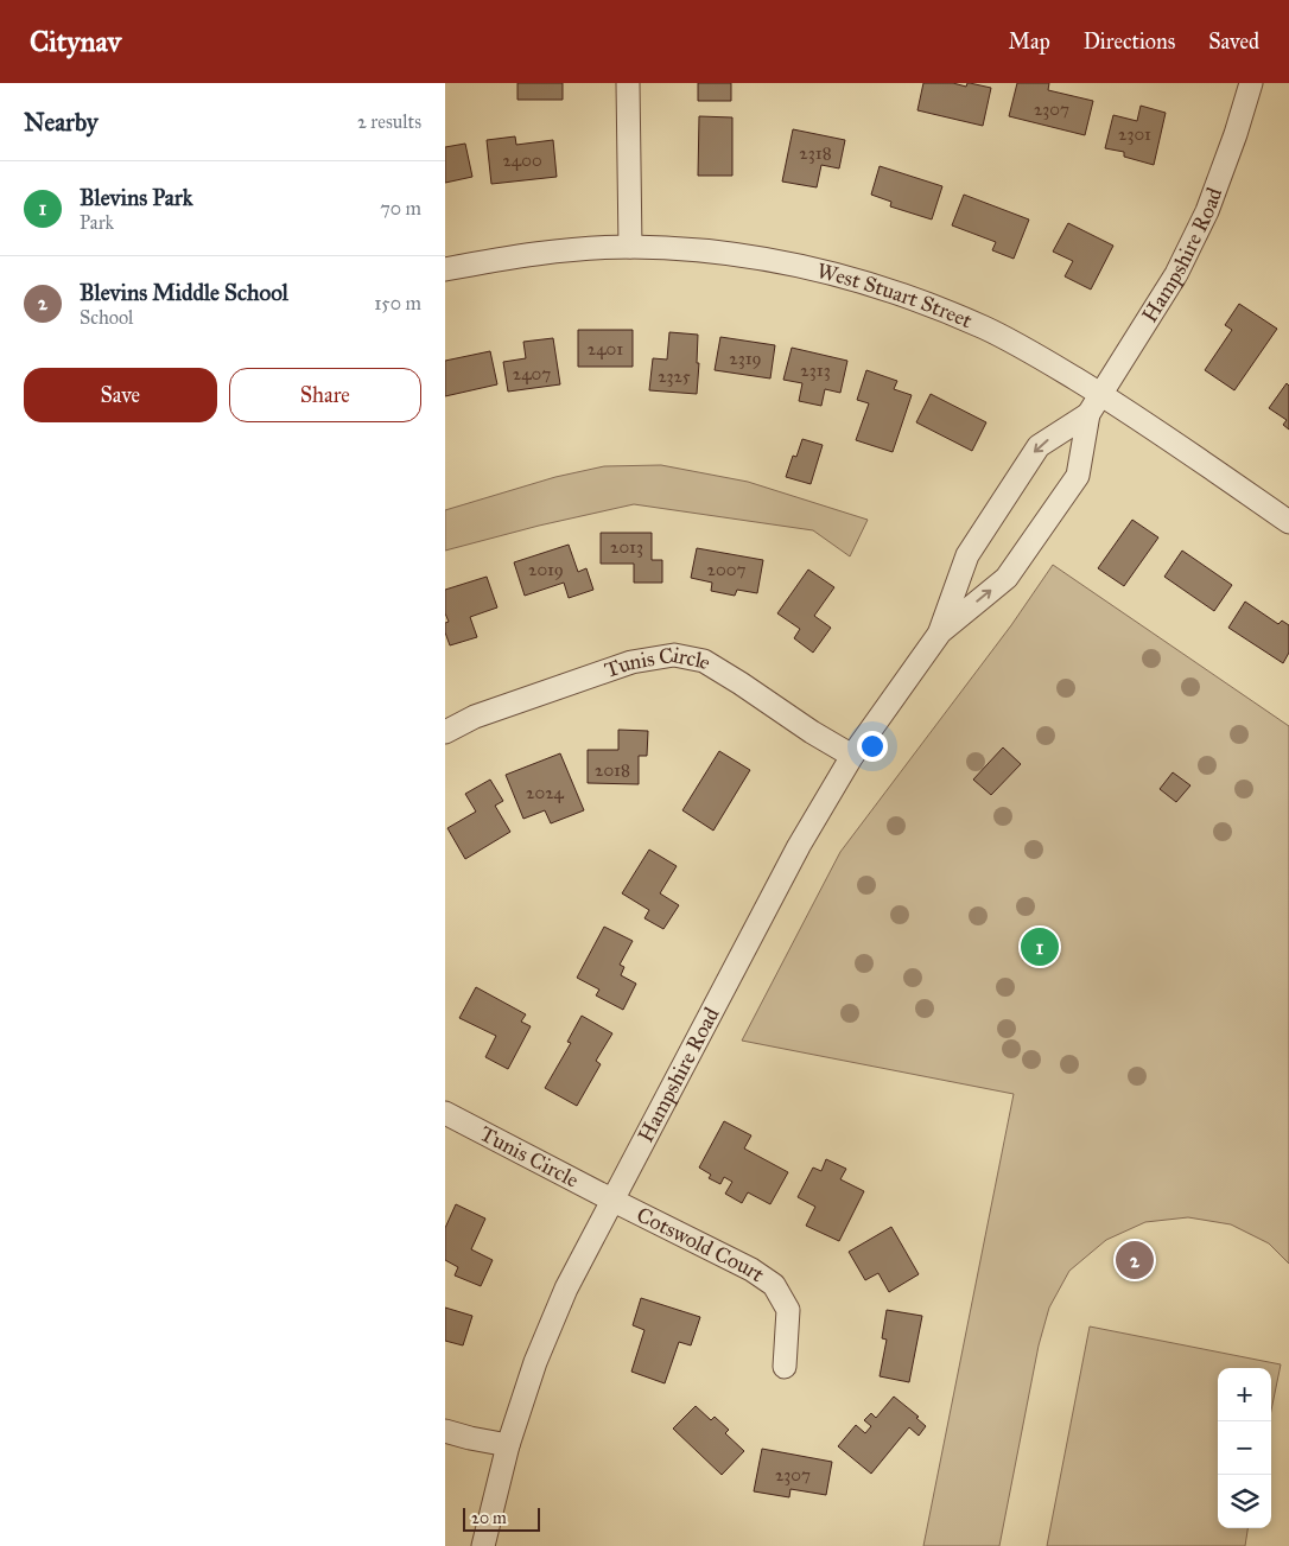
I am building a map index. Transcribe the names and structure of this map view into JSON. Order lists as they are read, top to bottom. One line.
{"streets":{"street":["Hampshire Road","West Stuart Street","Tunis Circle","Cotswold Court"]},"crossings":[["Hampshire Road","West Stuart Street"],["Hampshire Road","Tunis Circle"],["Hampshire Road","Cotswold Court"],["Tunis Circle","Cotswold Court"]],"house_numbers":["2307","2301","2318","2400","2401","2319","2313","2407","2325","2013","2019","2007","2018","2024","2307"],"scale_bar":"20 m","page":{"header":"Citynav","nav":["Map","Directions","Saved"],"heading":["Nearby","2 results"],"list":[{"mark":"1","name":"Blevins Park","note":"Park","value":"70 m"},{"mark":"2","name":"Blevins Middle School","note":"School","value":"150 m"}],"buttons":["Save","Share"],"pins":["1","2"],"map_buttons":["+","−"],"scale":"20 m"}}
